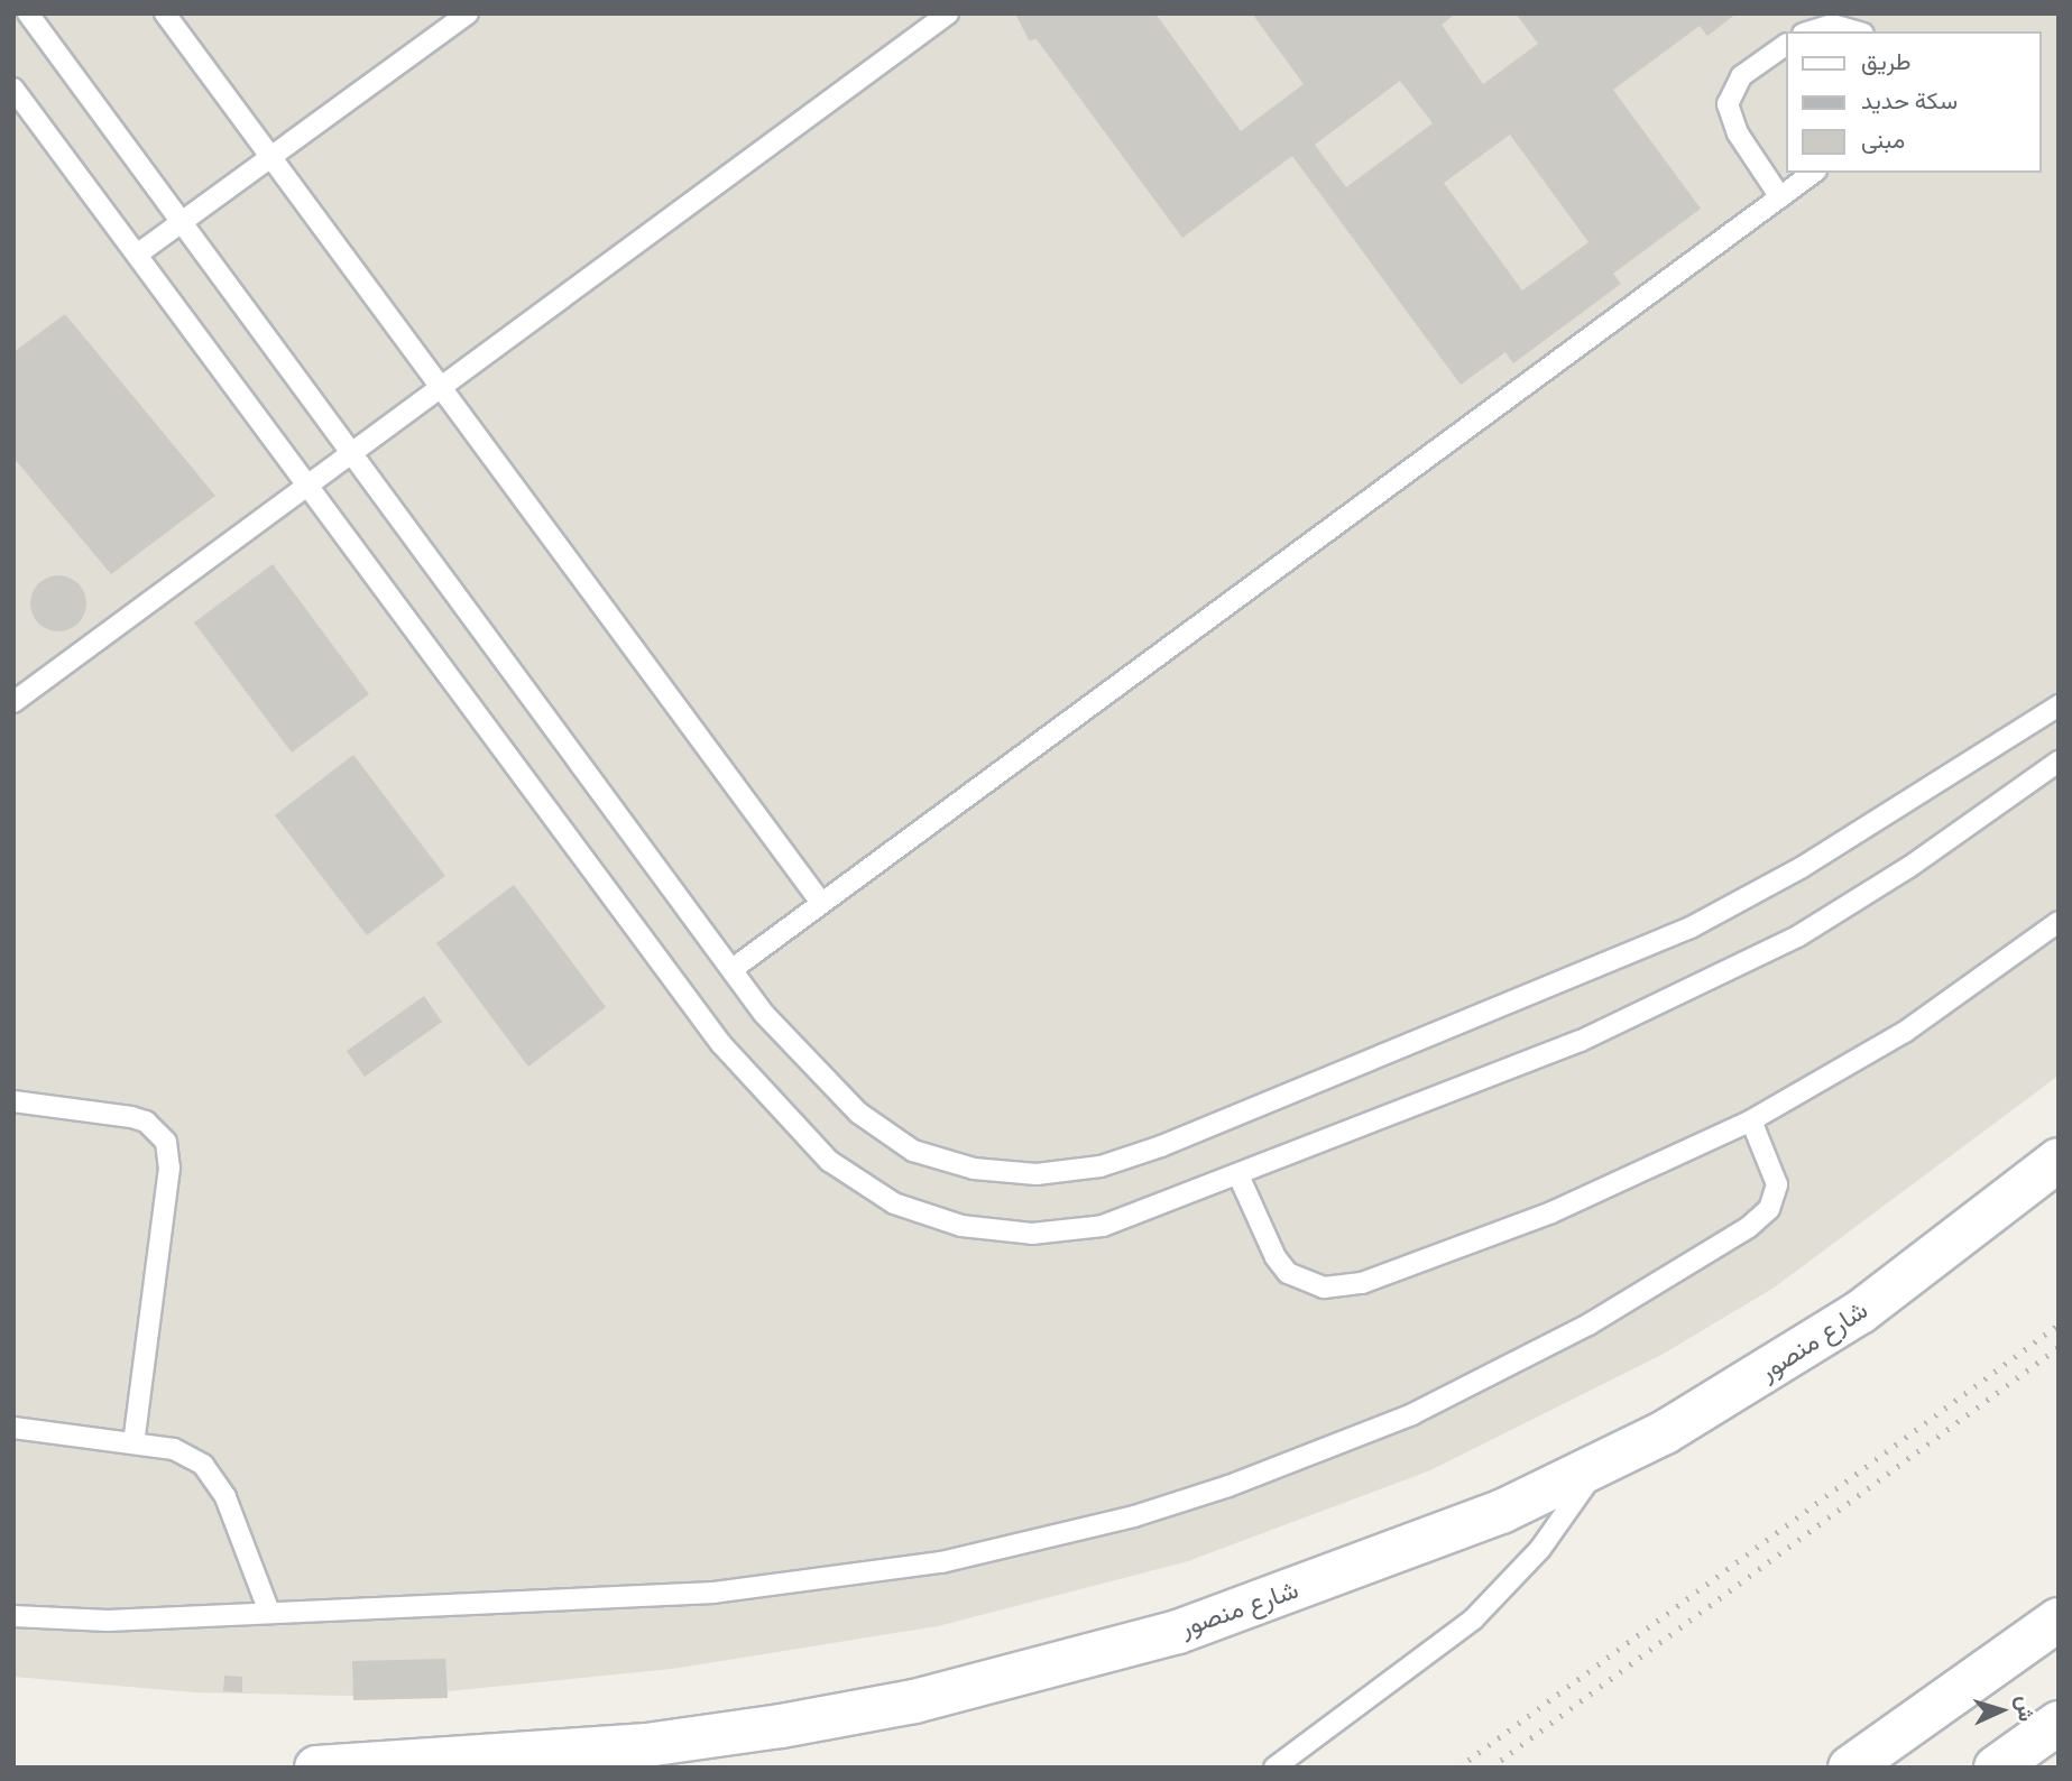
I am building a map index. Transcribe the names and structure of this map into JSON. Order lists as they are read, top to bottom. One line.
{"streets":{"street":["شارع منصور"]},"legend":["طريق","سكة حديد","مبنى"],"north":"right"}
